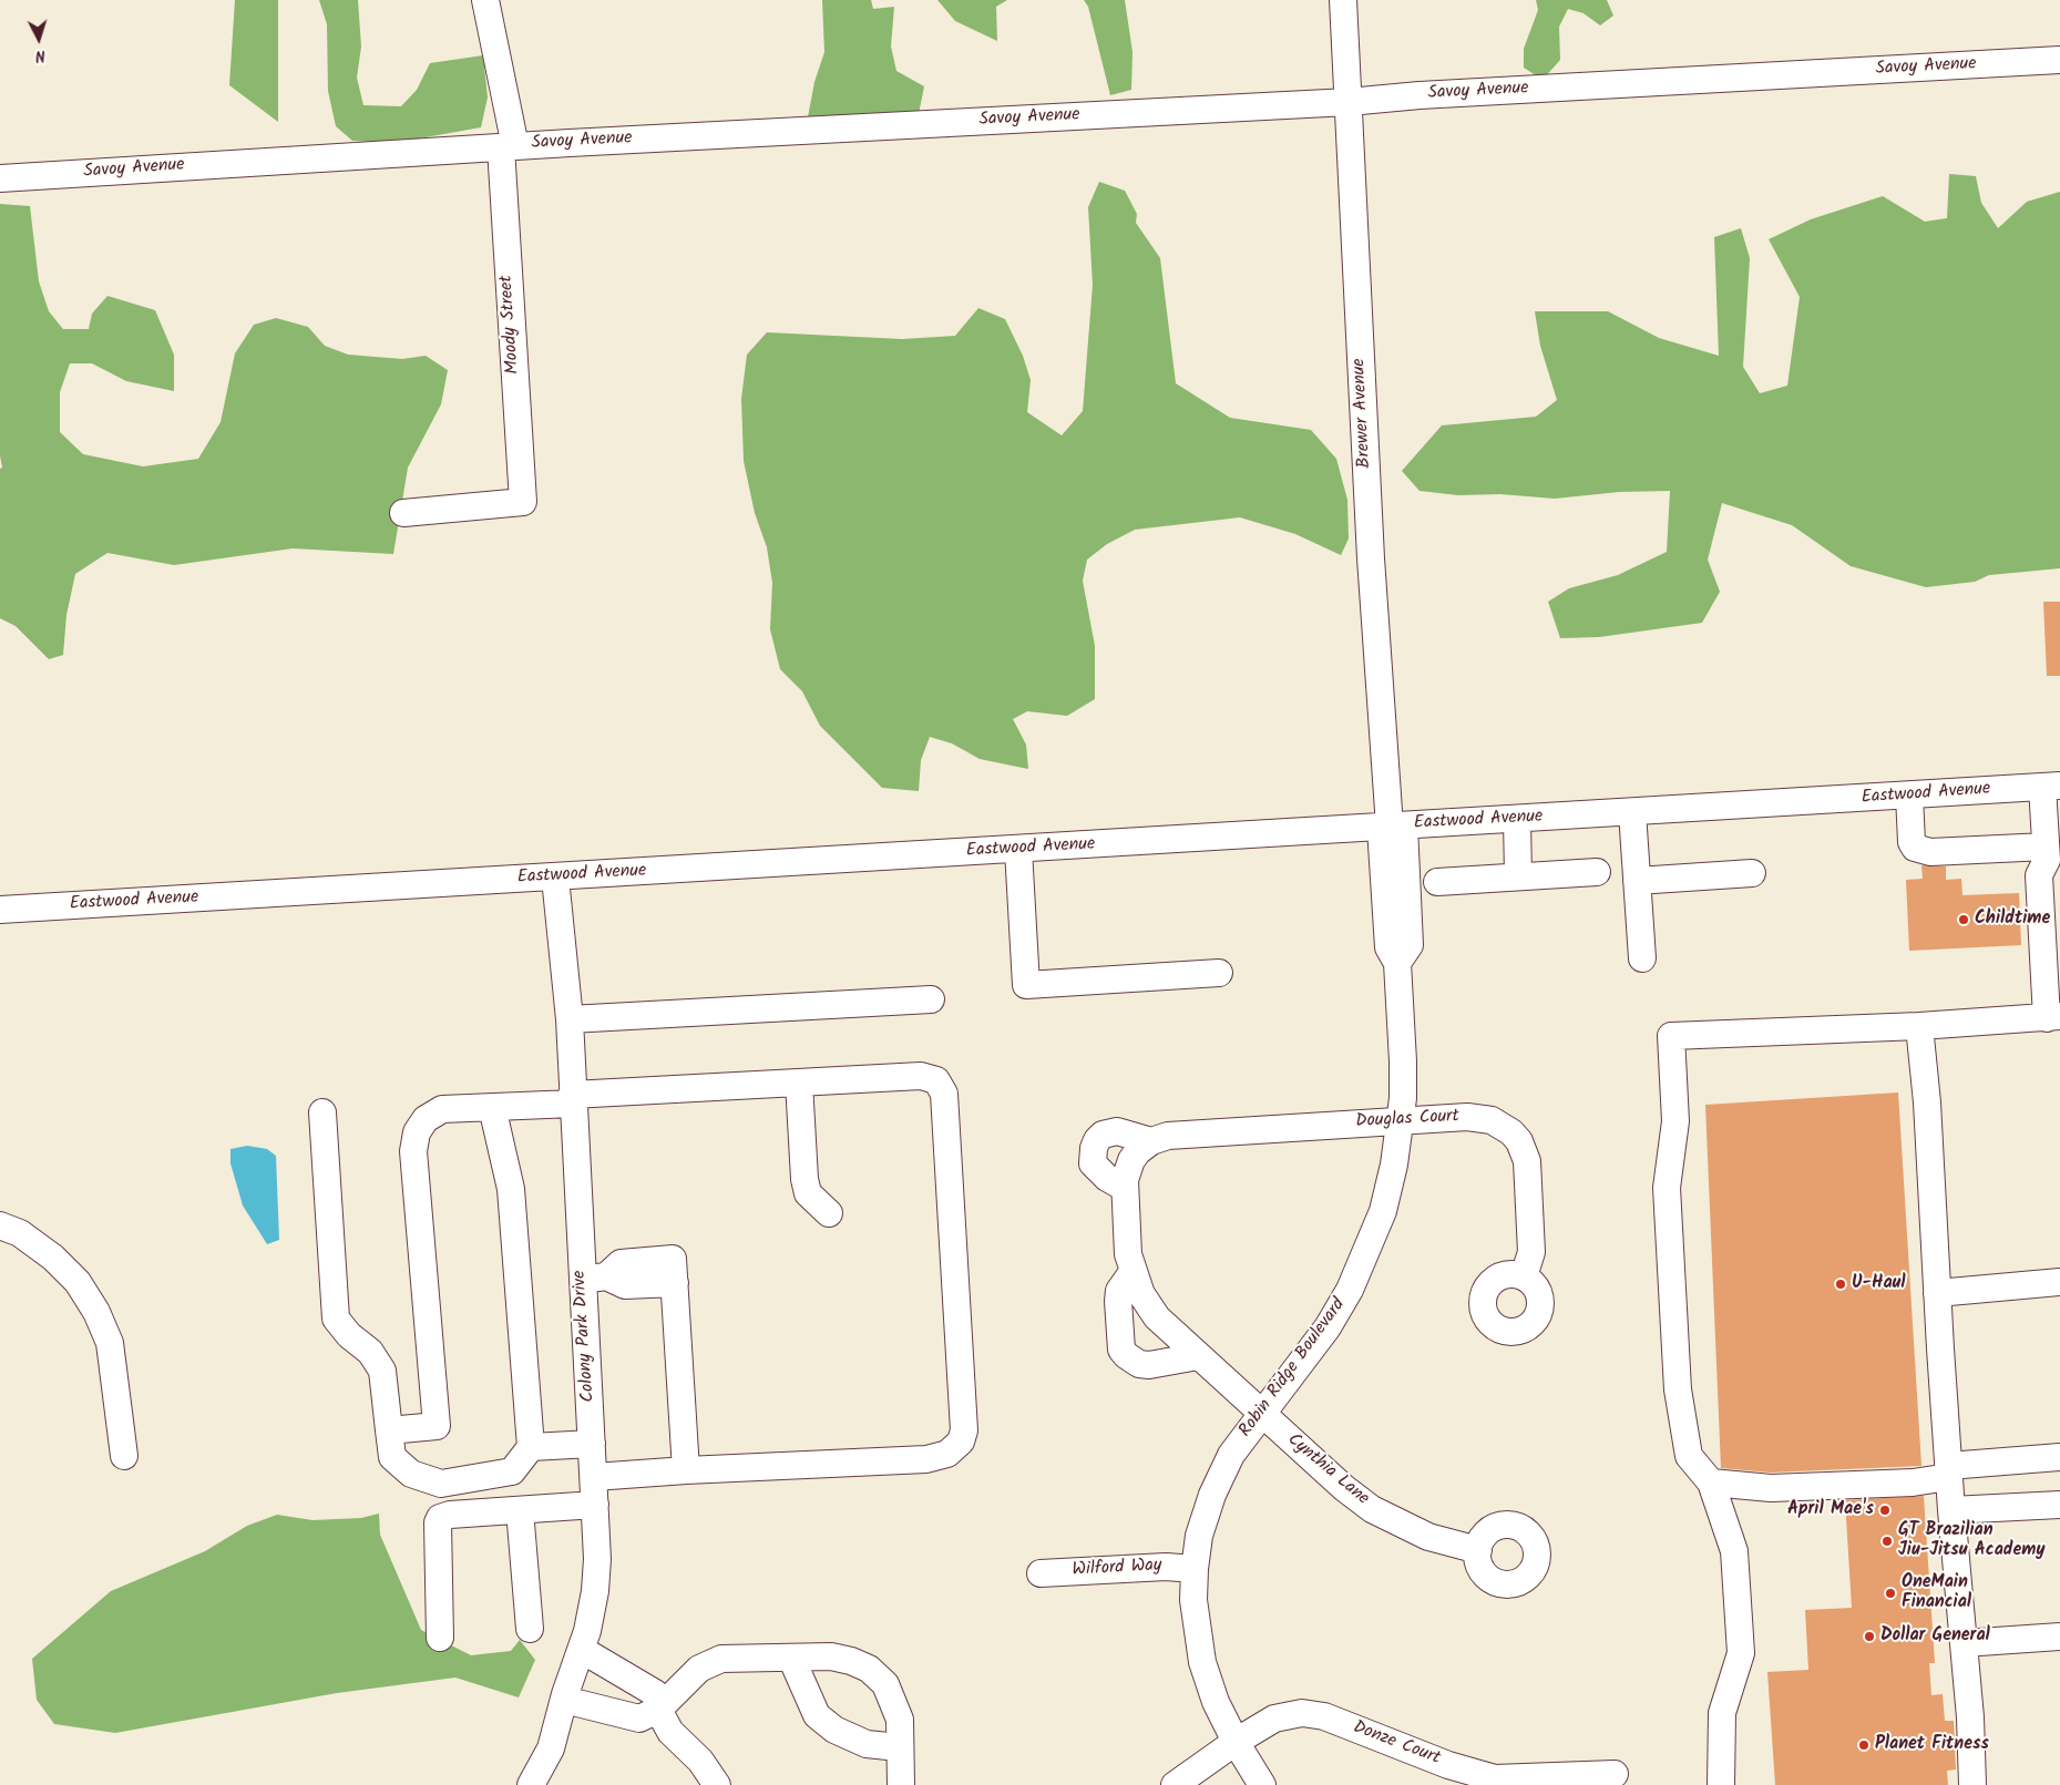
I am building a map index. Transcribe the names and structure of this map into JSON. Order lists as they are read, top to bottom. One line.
{"streets":{"street":["Savoy Avenue","Moody Street","Brewer Avenue","Eastwood Avenue","Douglas Court","Colony Park Drive","Robin Ridge Boulevard","Cynthia Lane","Wilford Way","Donze Court"]},"crossings":[["Savoy Avenue","Moody Street"],["Savoy Avenue","Brewer Avenue"],["Brewer Avenue","Eastwood Avenue"],["Brewer Avenue","Robin Ridge Boulevard"],["Eastwood Avenue","Colony Park Drive"],["Eastwood Avenue","Robin Ridge Boulevard"],["Douglas Court","Robin Ridge Boulevard"],["Douglas Court","Cynthia Lane"],["Robin Ridge Boulevard","Cynthia Lane"],["Robin Ridge Boulevard","Wilford Way"],["Robin Ridge Boulevard","Donze Court"]],"places":["Childtime","U-Haul","April Mae's","GT Brazilian Jiu-Jitsu Academy","OneMain Financial","Dollar General","Planet Fitness"],"north":"bottom"}
